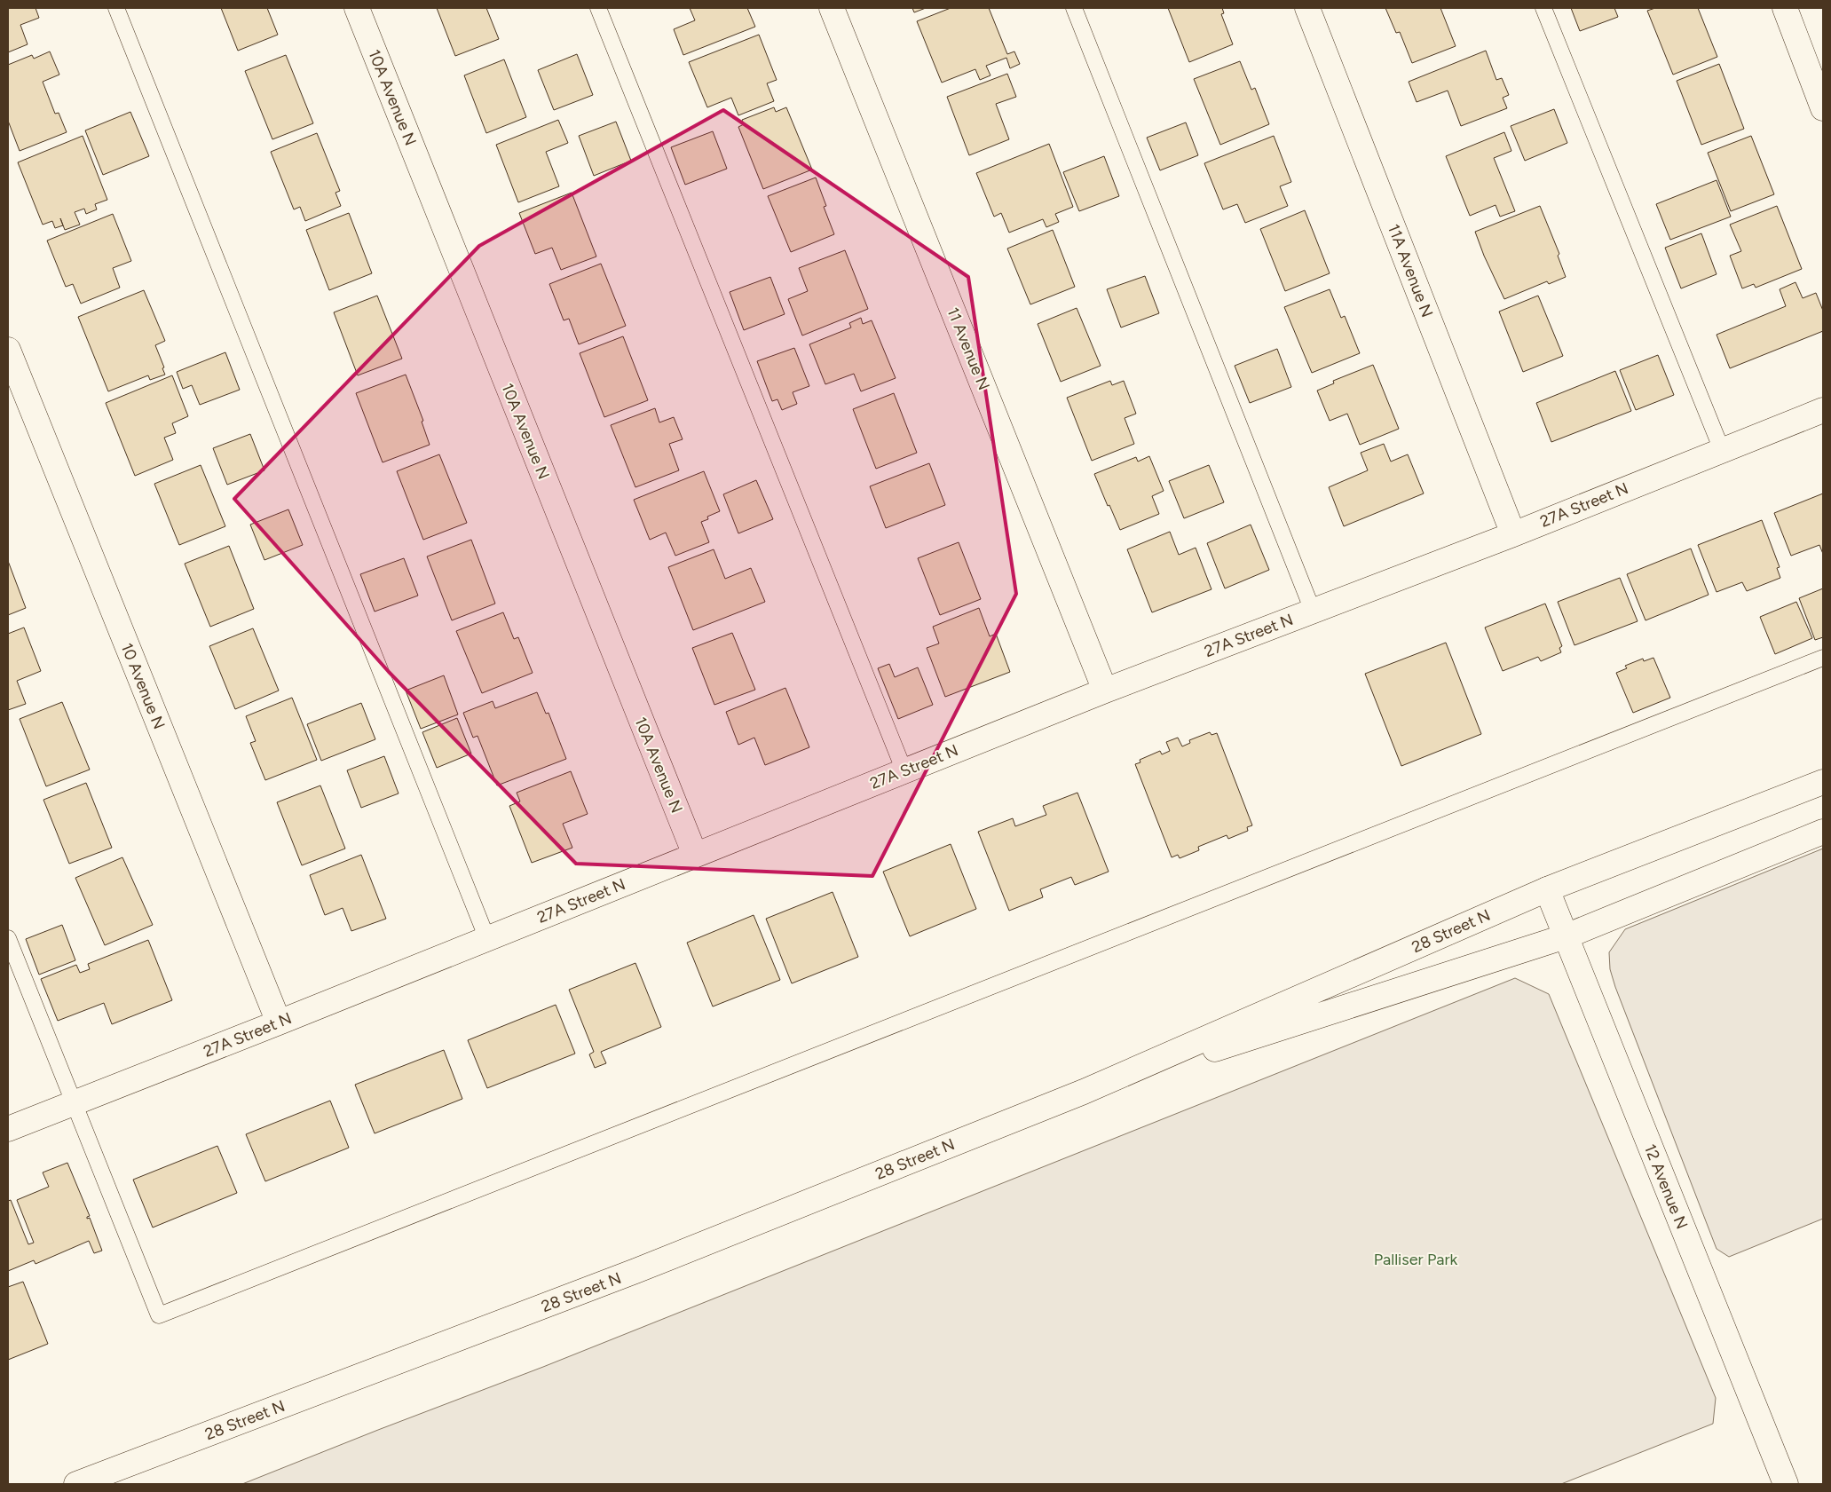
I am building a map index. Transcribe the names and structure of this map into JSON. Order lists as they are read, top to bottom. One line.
{"streets":{"street":["10A Avenue N","11A Avenue N","11 Avenue N","27A Street N","10 Avenue N","28 Street N","12 Avenue N"]},"crossings":[["10A Avenue N","27A Street N"],["11A Avenue N","27A Street N"],["11 Avenue N","27A Street N"],["27A Street N","10 Avenue N"],["28 Street N","12 Avenue N"]],"parks":["Palliser Park"]}
